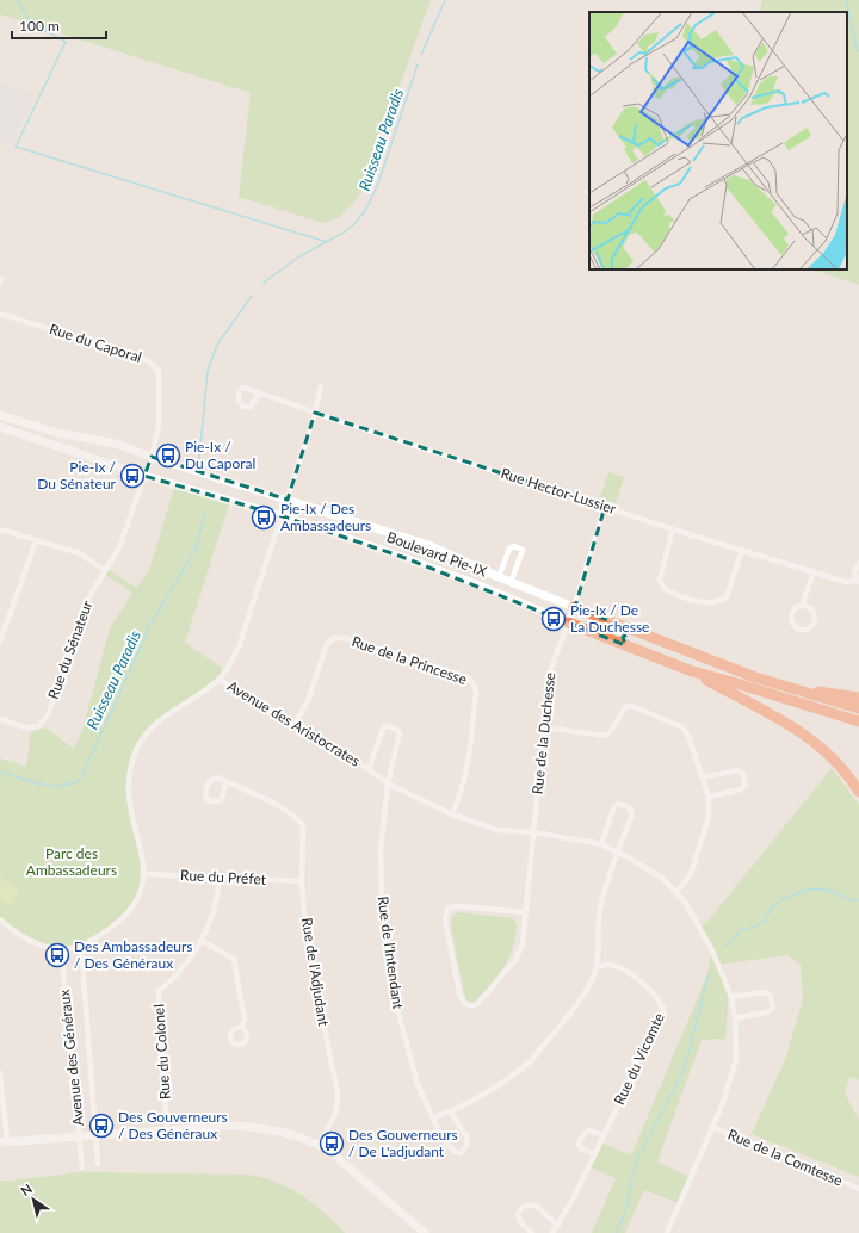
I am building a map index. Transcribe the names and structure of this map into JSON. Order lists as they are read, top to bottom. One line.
{"streets":{"highway":["Boulevard Pie-IX"],"street":["Rue du Caporal","Rue Hector-Lussier","Rue du Sénateur","Rue de la Princesse","Avenue des Aristocrates","Rue de la Duchesse","Rue du Préfet","Rue de l'Intendant","Rue de l'Adjudant","Rue du Colonel","Avenue des Généraux","Rue du Vicomte","Rue de la Comtesse"]},"crossings":[["Rue du Caporal","Boulevard Pie-IX"],["Rue du Caporal","Rue du Sénateur"],["Rue Hector-Lussier","Rue de la Duchesse"],["Boulevard Pie-IX","Rue du Sénateur"],["Boulevard Pie-IX","Rue de la Duchesse"],["Rue de la Princesse","Avenue des Aristocrates"],["Avenue des Aristocrates","Rue de la Duchesse"],["Avenue des Aristocrates","Rue de l'Intendant"],["Avenue des Aristocrates","Rue de la Comtesse"],["Rue du Préfet","Rue de l'Adjudant"],["Rue du Préfet","Rue du Colonel"]],"water":["Ruisseau Paradis"],"parks":["Parc des Ambassadeurs"],"places":{"bus stop":["Pie-Ix / Du Caporal","Pie-Ix / Du Sénateur","Pie-Ix / Des Ambassadeurs","Pie-Ix / De La Duchesse","Des Ambassadeurs / Des Généraux","Des Gouverneurs / Des Généraux","Des Gouverneurs / De L'adjudant"]},"scale_bar":"100 m","north":"top left"}
